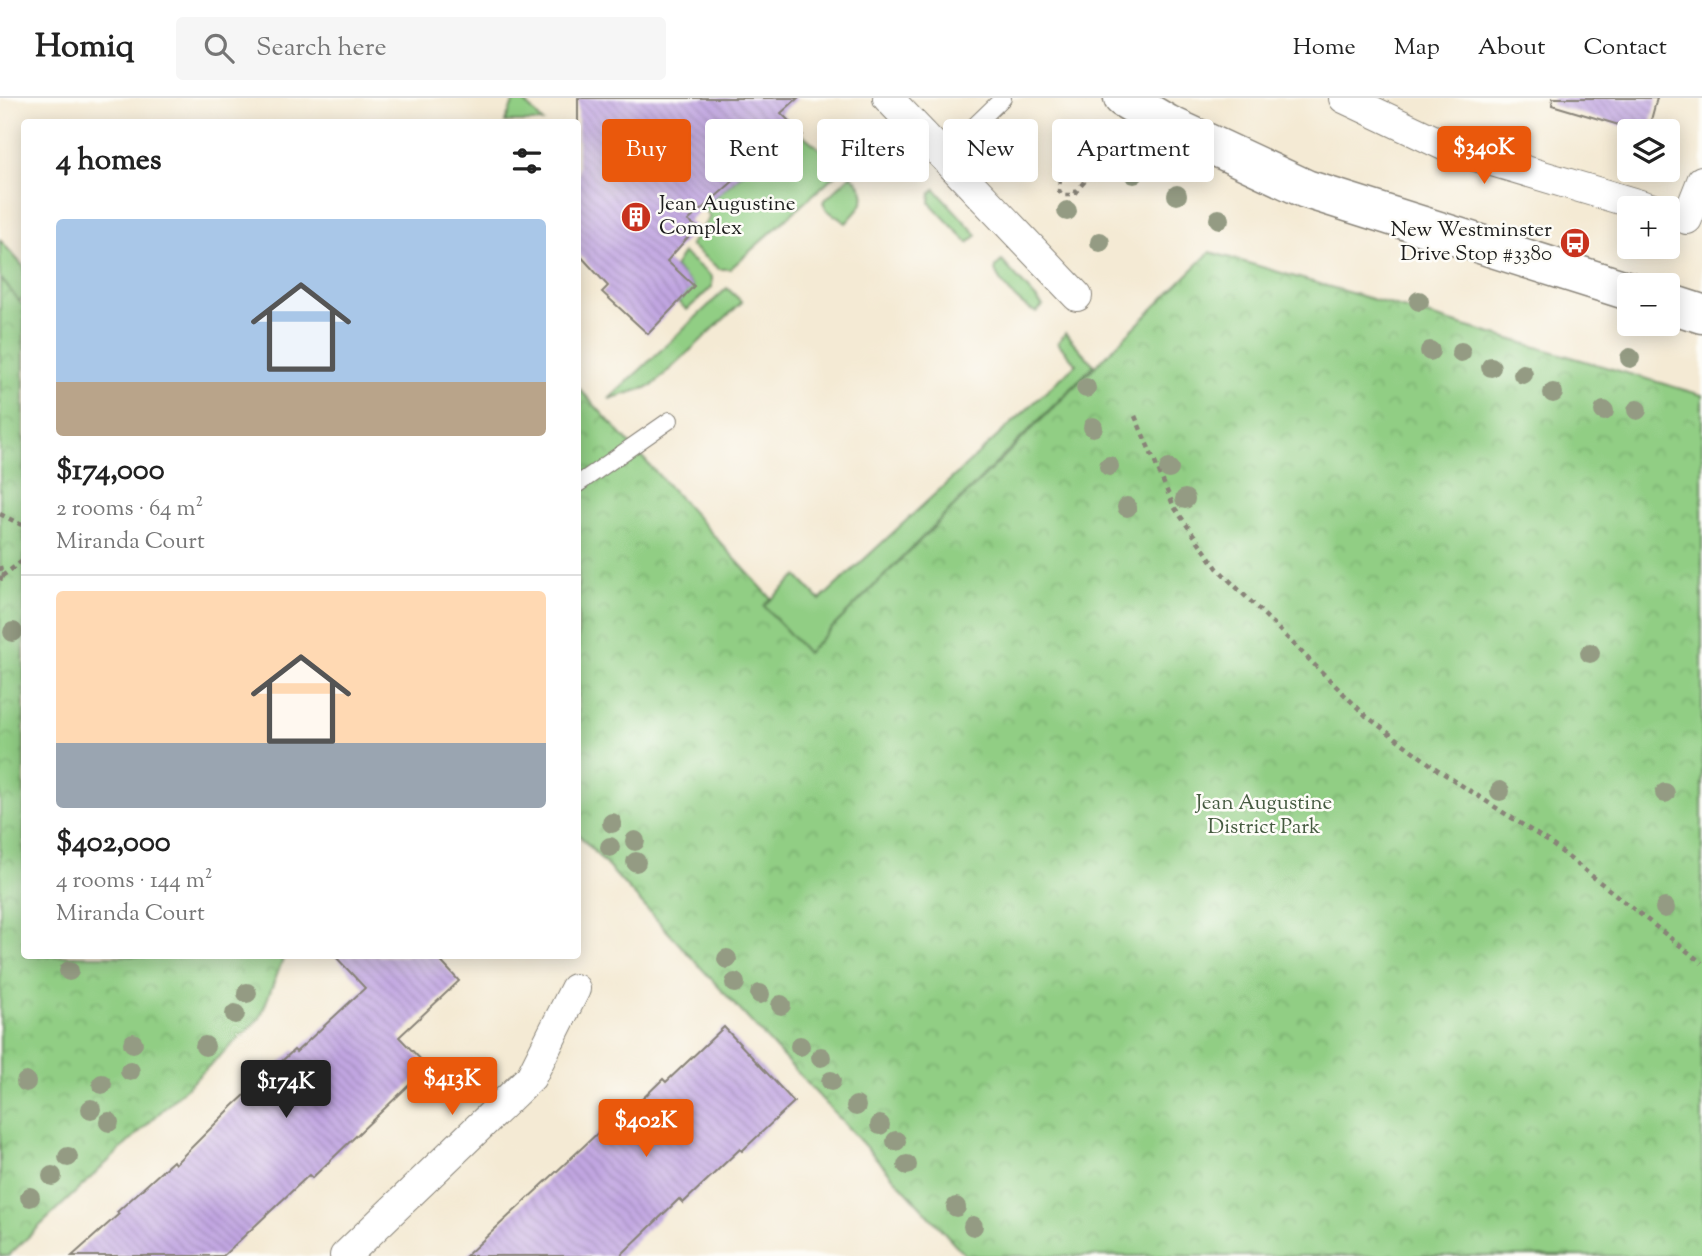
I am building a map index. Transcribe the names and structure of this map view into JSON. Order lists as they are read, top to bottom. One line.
{"parks":["Jean Augustine District Park"],"places":{"building":["Jean Augustine Complex"],"bus stop":["New Westminster Drive Stop #3380"]},"page":{"header":"Homiq","search":"Search here","nav":["Home","Map","About","Contact"],"map_buttons":["+","−"],"chip":["Buy","Rent","Filters","New","Apartment"],"heading":"4 homes","price":["$340K","$413K","$174K","$402K"],"list":[{"name":"$174,000","note":"2 rooms · 64 m² · Miranda Court"},{"name":"$402,000","note":"4 rooms · 144 m² · Miranda Court"}]}}
